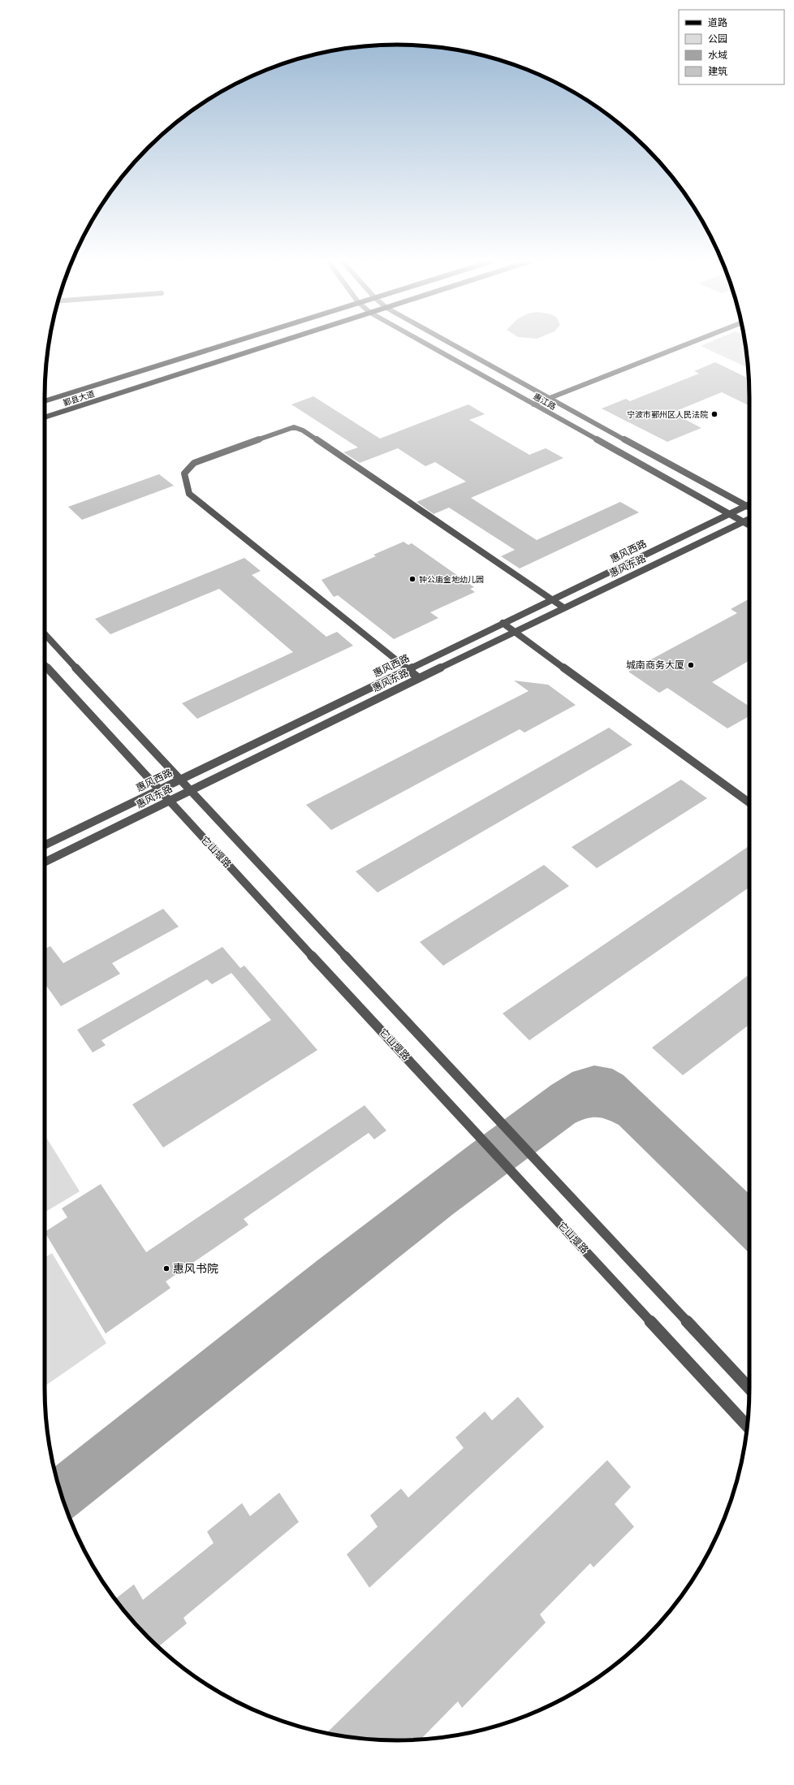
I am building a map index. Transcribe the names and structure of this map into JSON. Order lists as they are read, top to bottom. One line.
{"streets":{"main road":["鄞县大道"],"street":["惠江路","惠风西路","惠风东路","它山堰路"]},"crossings":[["惠江路","惠风西路"],["惠江路","惠风东路"],["惠风西路","它山堰路"],["惠风东路","它山堰路"]],"places":["宁波市鄞州区人民法院","钟公庙金地幼儿园","城南商务大厦","惠风书院"],"legend":["道路","公园","水域","建筑"]}
